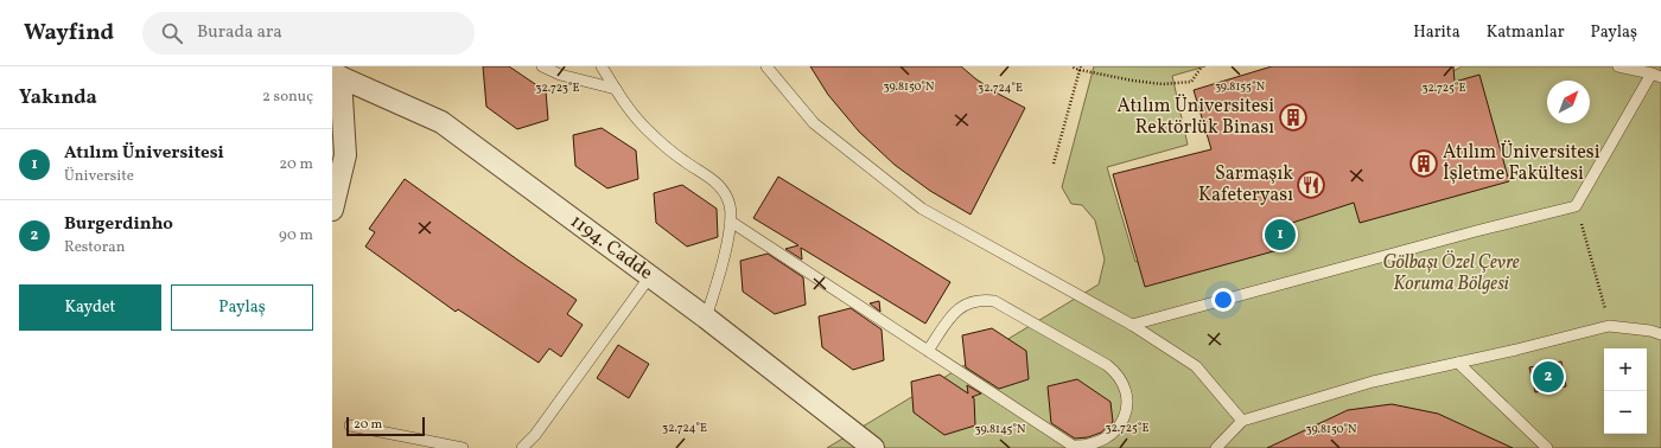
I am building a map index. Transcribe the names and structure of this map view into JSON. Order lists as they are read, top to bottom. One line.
{"streets":{"street":["1194. Cadde"]},"parks":["Gölbaşı Özel Çevre Koruma Bölgesi"],"places":{"building":["Atılım Üniversitesi Rektörlük Binası","Atılım Üniversitesi İşletme Fakültesi"],"restaurant":["Sarmaşık Kafeteryası"]},"scale_bar":"20 m","north":"top right","page":{"header":"Wayfind","search":"Burada ara","nav":["Harita","Katmanlar","Paylaş"],"heading":["Yakında","2 sonuç"],"list":[{"mark":"1","name":"Atılım Üniversitesi","note":"Üniversite","value":"20 m"},{"mark":"2","name":"Burgerdinho","note":"Restoran","value":"90 m"}],"pins":["1","2"],"buttons":["Kaydet","Paylaş"],"map_buttons":["+","−"],"scale":"20 m"},"coordinates":["39.8150°N","39.8155°N","32.723°E","32.724°E","32.725°E","39.8145°N"]}
